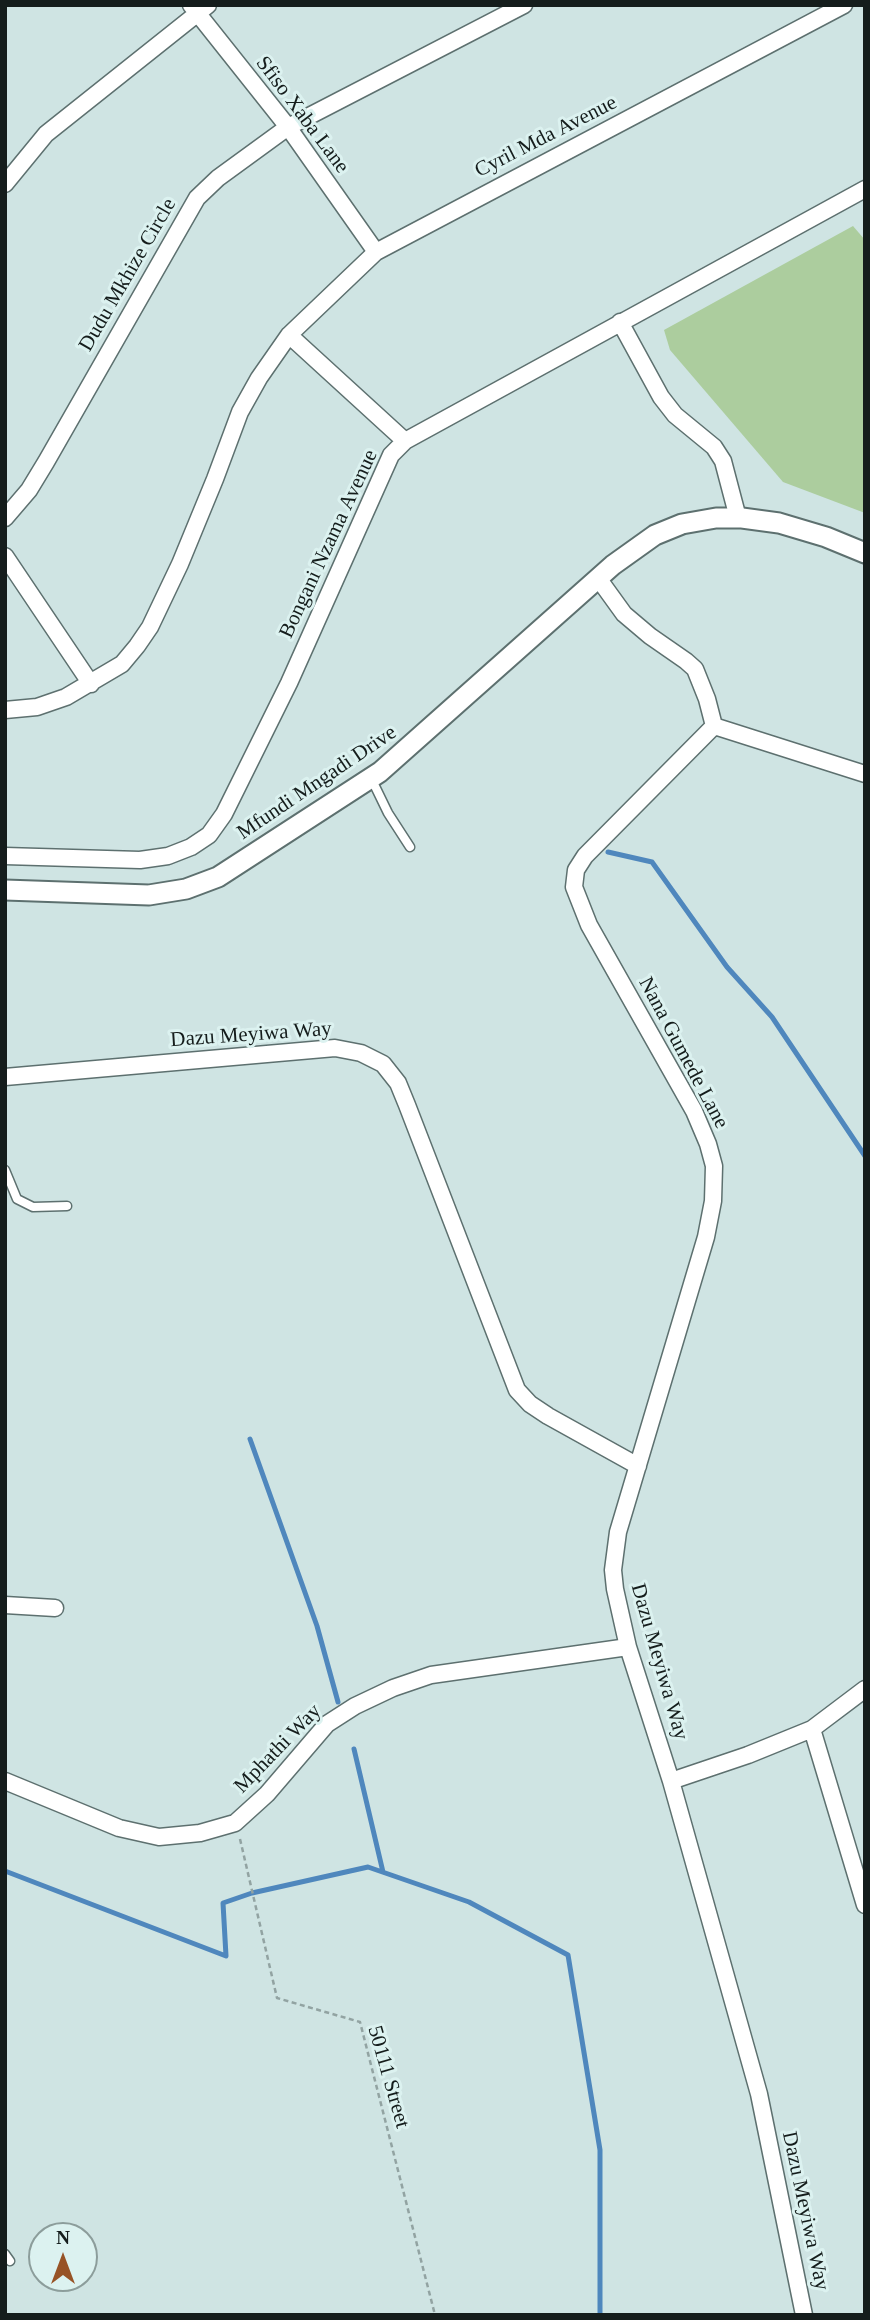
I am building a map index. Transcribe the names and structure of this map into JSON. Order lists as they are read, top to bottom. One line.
{"streets":{"street":["Sfiso Xaba Lane","Cyril Mda Avenue","Dudu Mkhize Circle","Bongani Nzama Avenue","Mfundi Mngadi Drive","Dazu Meyiwa Way","Nana Gumede Lane","Mphathi Way"],"path":["50111 Street"]},"crossings":[["Sfiso Xaba Lane","Cyril Mda Avenue"],["Sfiso Xaba Lane","Dudu Mkhize Circle"],["Dazu Meyiwa Way","Nana Gumede Lane"],["Dazu Meyiwa Way","Mphathi Way"],["Mphathi Way","50111 Street"]],"north":"top"}
